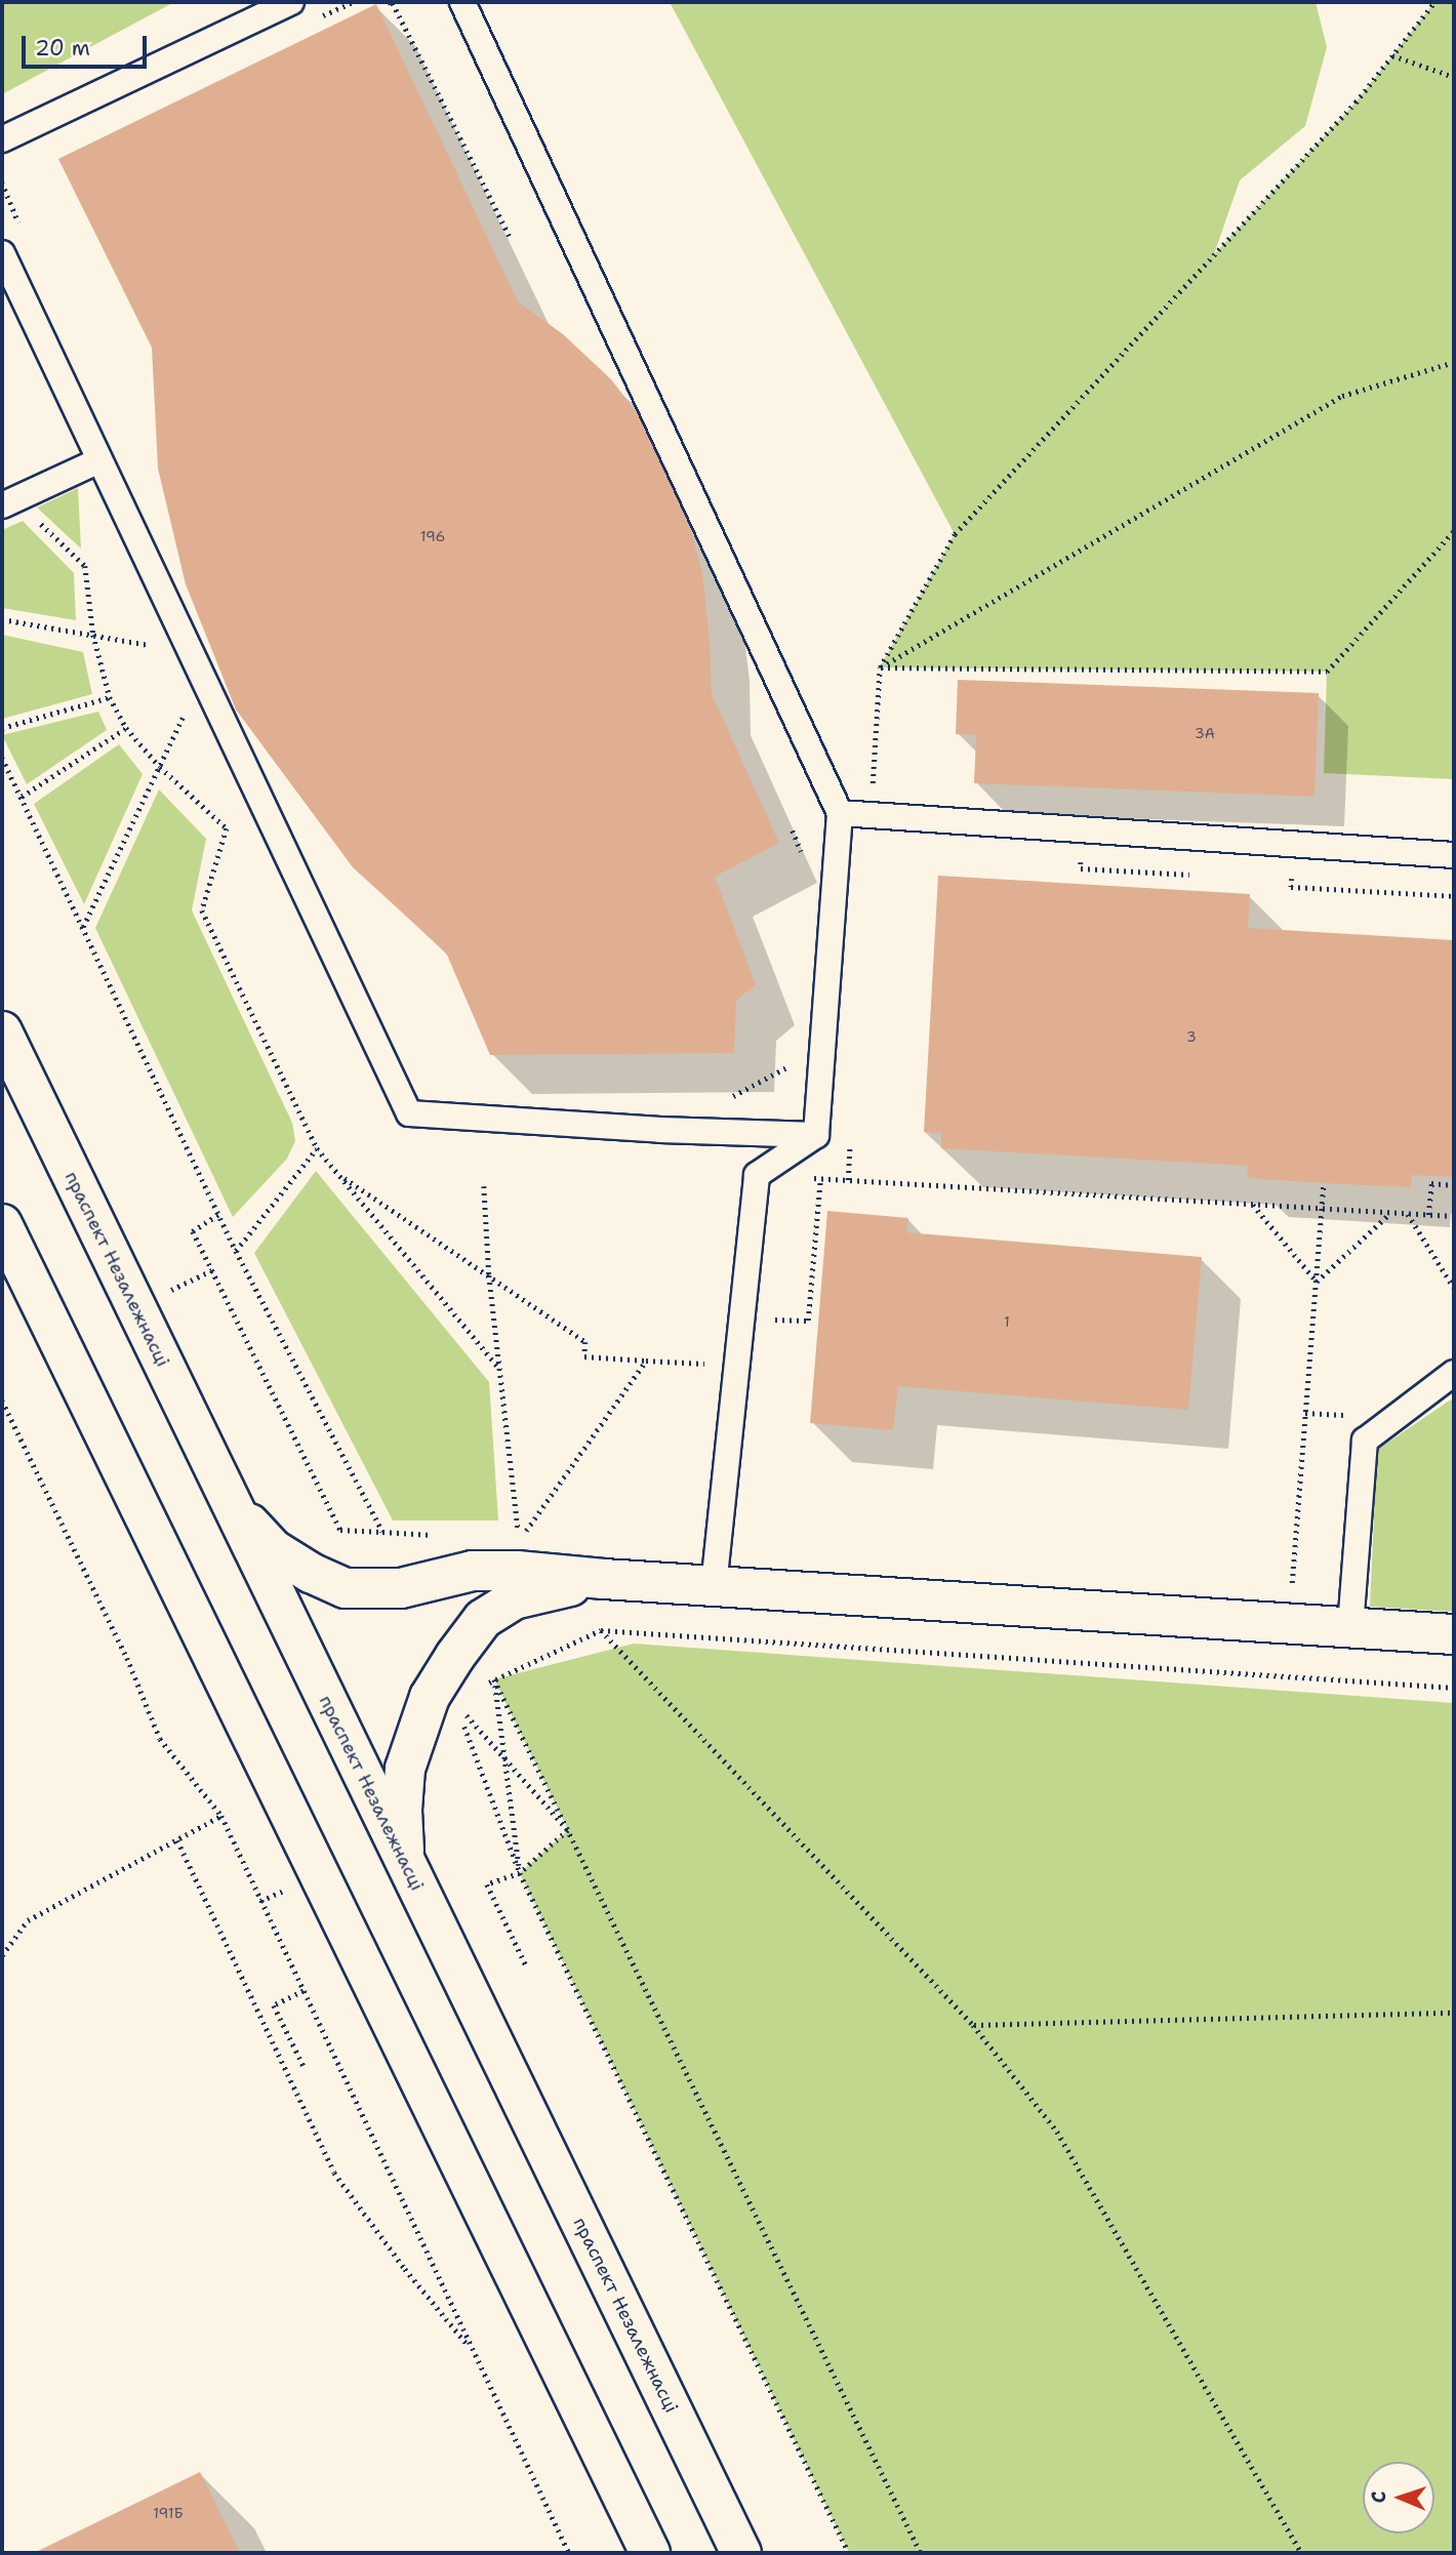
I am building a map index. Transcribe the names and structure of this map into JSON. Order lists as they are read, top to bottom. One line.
{"streets":{"main road":["праспект Незалежнасці"]},"house_numbers":["196","3А","3","1","191Б"],"scale_bar":"20 m","north":"left"}
